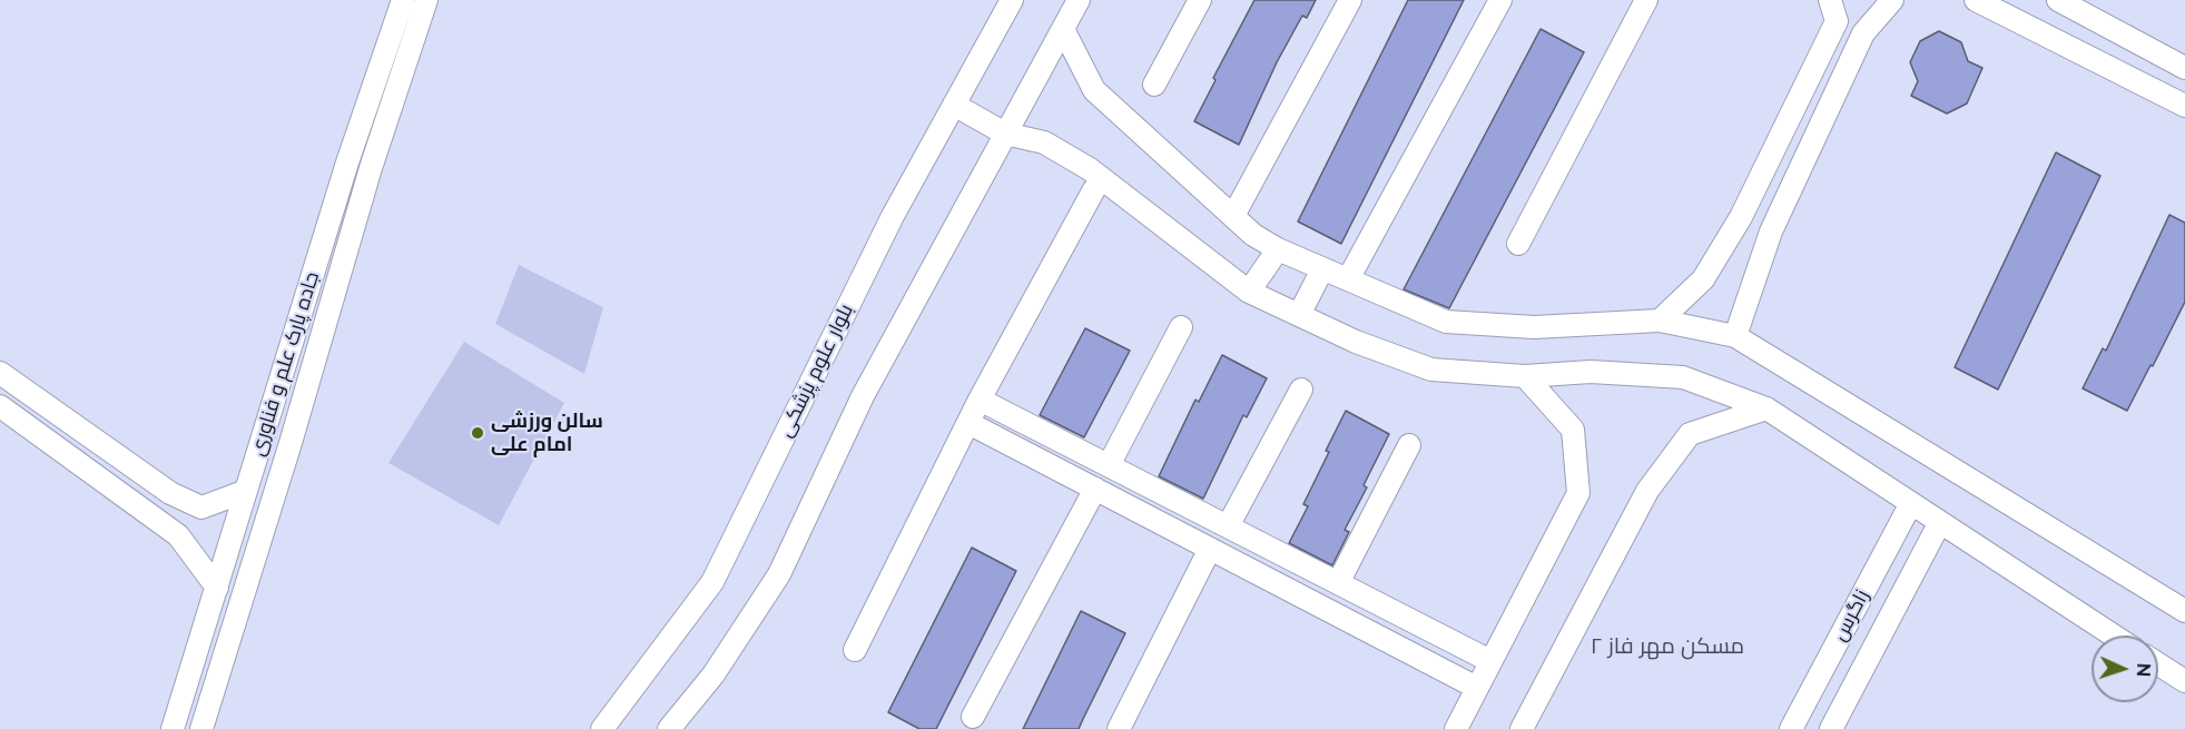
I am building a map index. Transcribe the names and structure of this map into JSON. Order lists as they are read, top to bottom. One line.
{"streets":{"street":["جاده پارک علم و فناوری","بلوار علوم پزشکی","زاگرس"]},"districts":["مسکن مهر فاز ۲"],"places":["سالن ورزشی امام علی"],"north":"right"}
